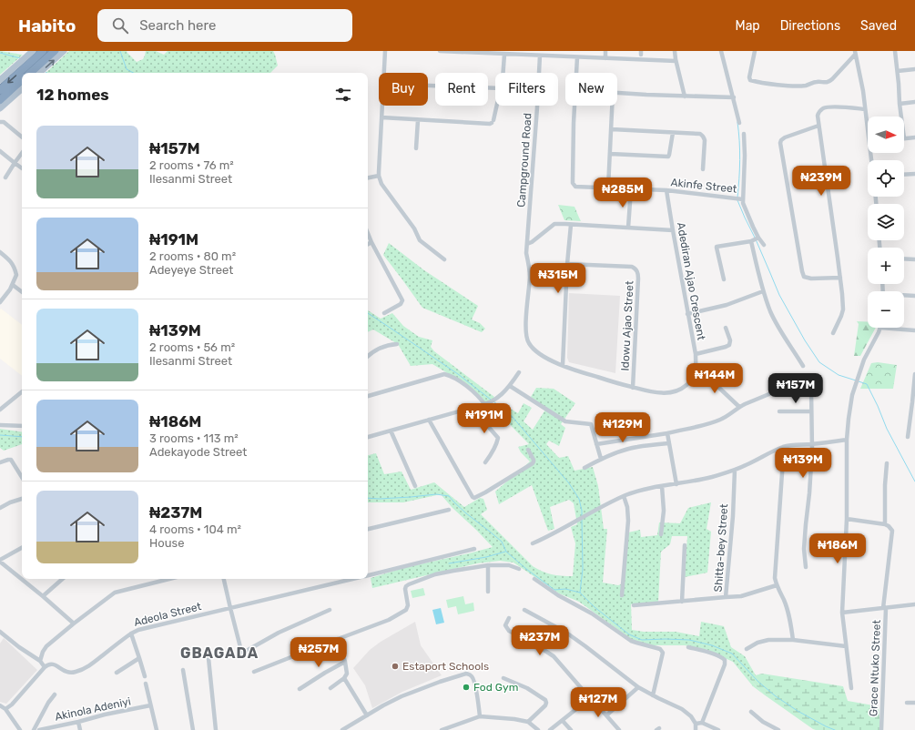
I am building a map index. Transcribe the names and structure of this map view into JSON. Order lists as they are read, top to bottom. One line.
{"streets":{"street":["Campground Road","Akinfe Street","Adediran Ajao Crescent","Idowu Ajao Street","Shitta-bey Street","Adeola Street","Grace Ntuko Street","Akinola Adeniyi"]},"crossings":[["Akinfe Street","Adediran Ajao Crescent"]],"districts":["GBAGADA"],"places":["Estaport Schools","Fod Gym"],"north":"right","page":{"header":"Habito","search":"Search here","nav":["Map","Directions","Saved"],"chip":["Buy","Rent","Filters","New"],"heading":"12 homes","map_buttons":["+","−"],"list":[{"name":"₦157M","note":"2 rooms · 76 m² · Ilesanmi Street"},{"name":"₦191M","note":"2 rooms · 80 m² · Adeyeye Street"},{"name":"₦139M","note":"2 rooms · 56 m² · Ilesanmi Street"},{"name":"₦186M","note":"3 rooms · 113 m² · Adekayode Street"},{"name":"₦237M","note":"4 rooms · 104 m² · House"}],"price":["₦239M","₦285M","₦315M","₦144M","₦157M","₦191M","₦129M","₦139M","₦186M","₦237M","₦257M","₦127M"]}}
